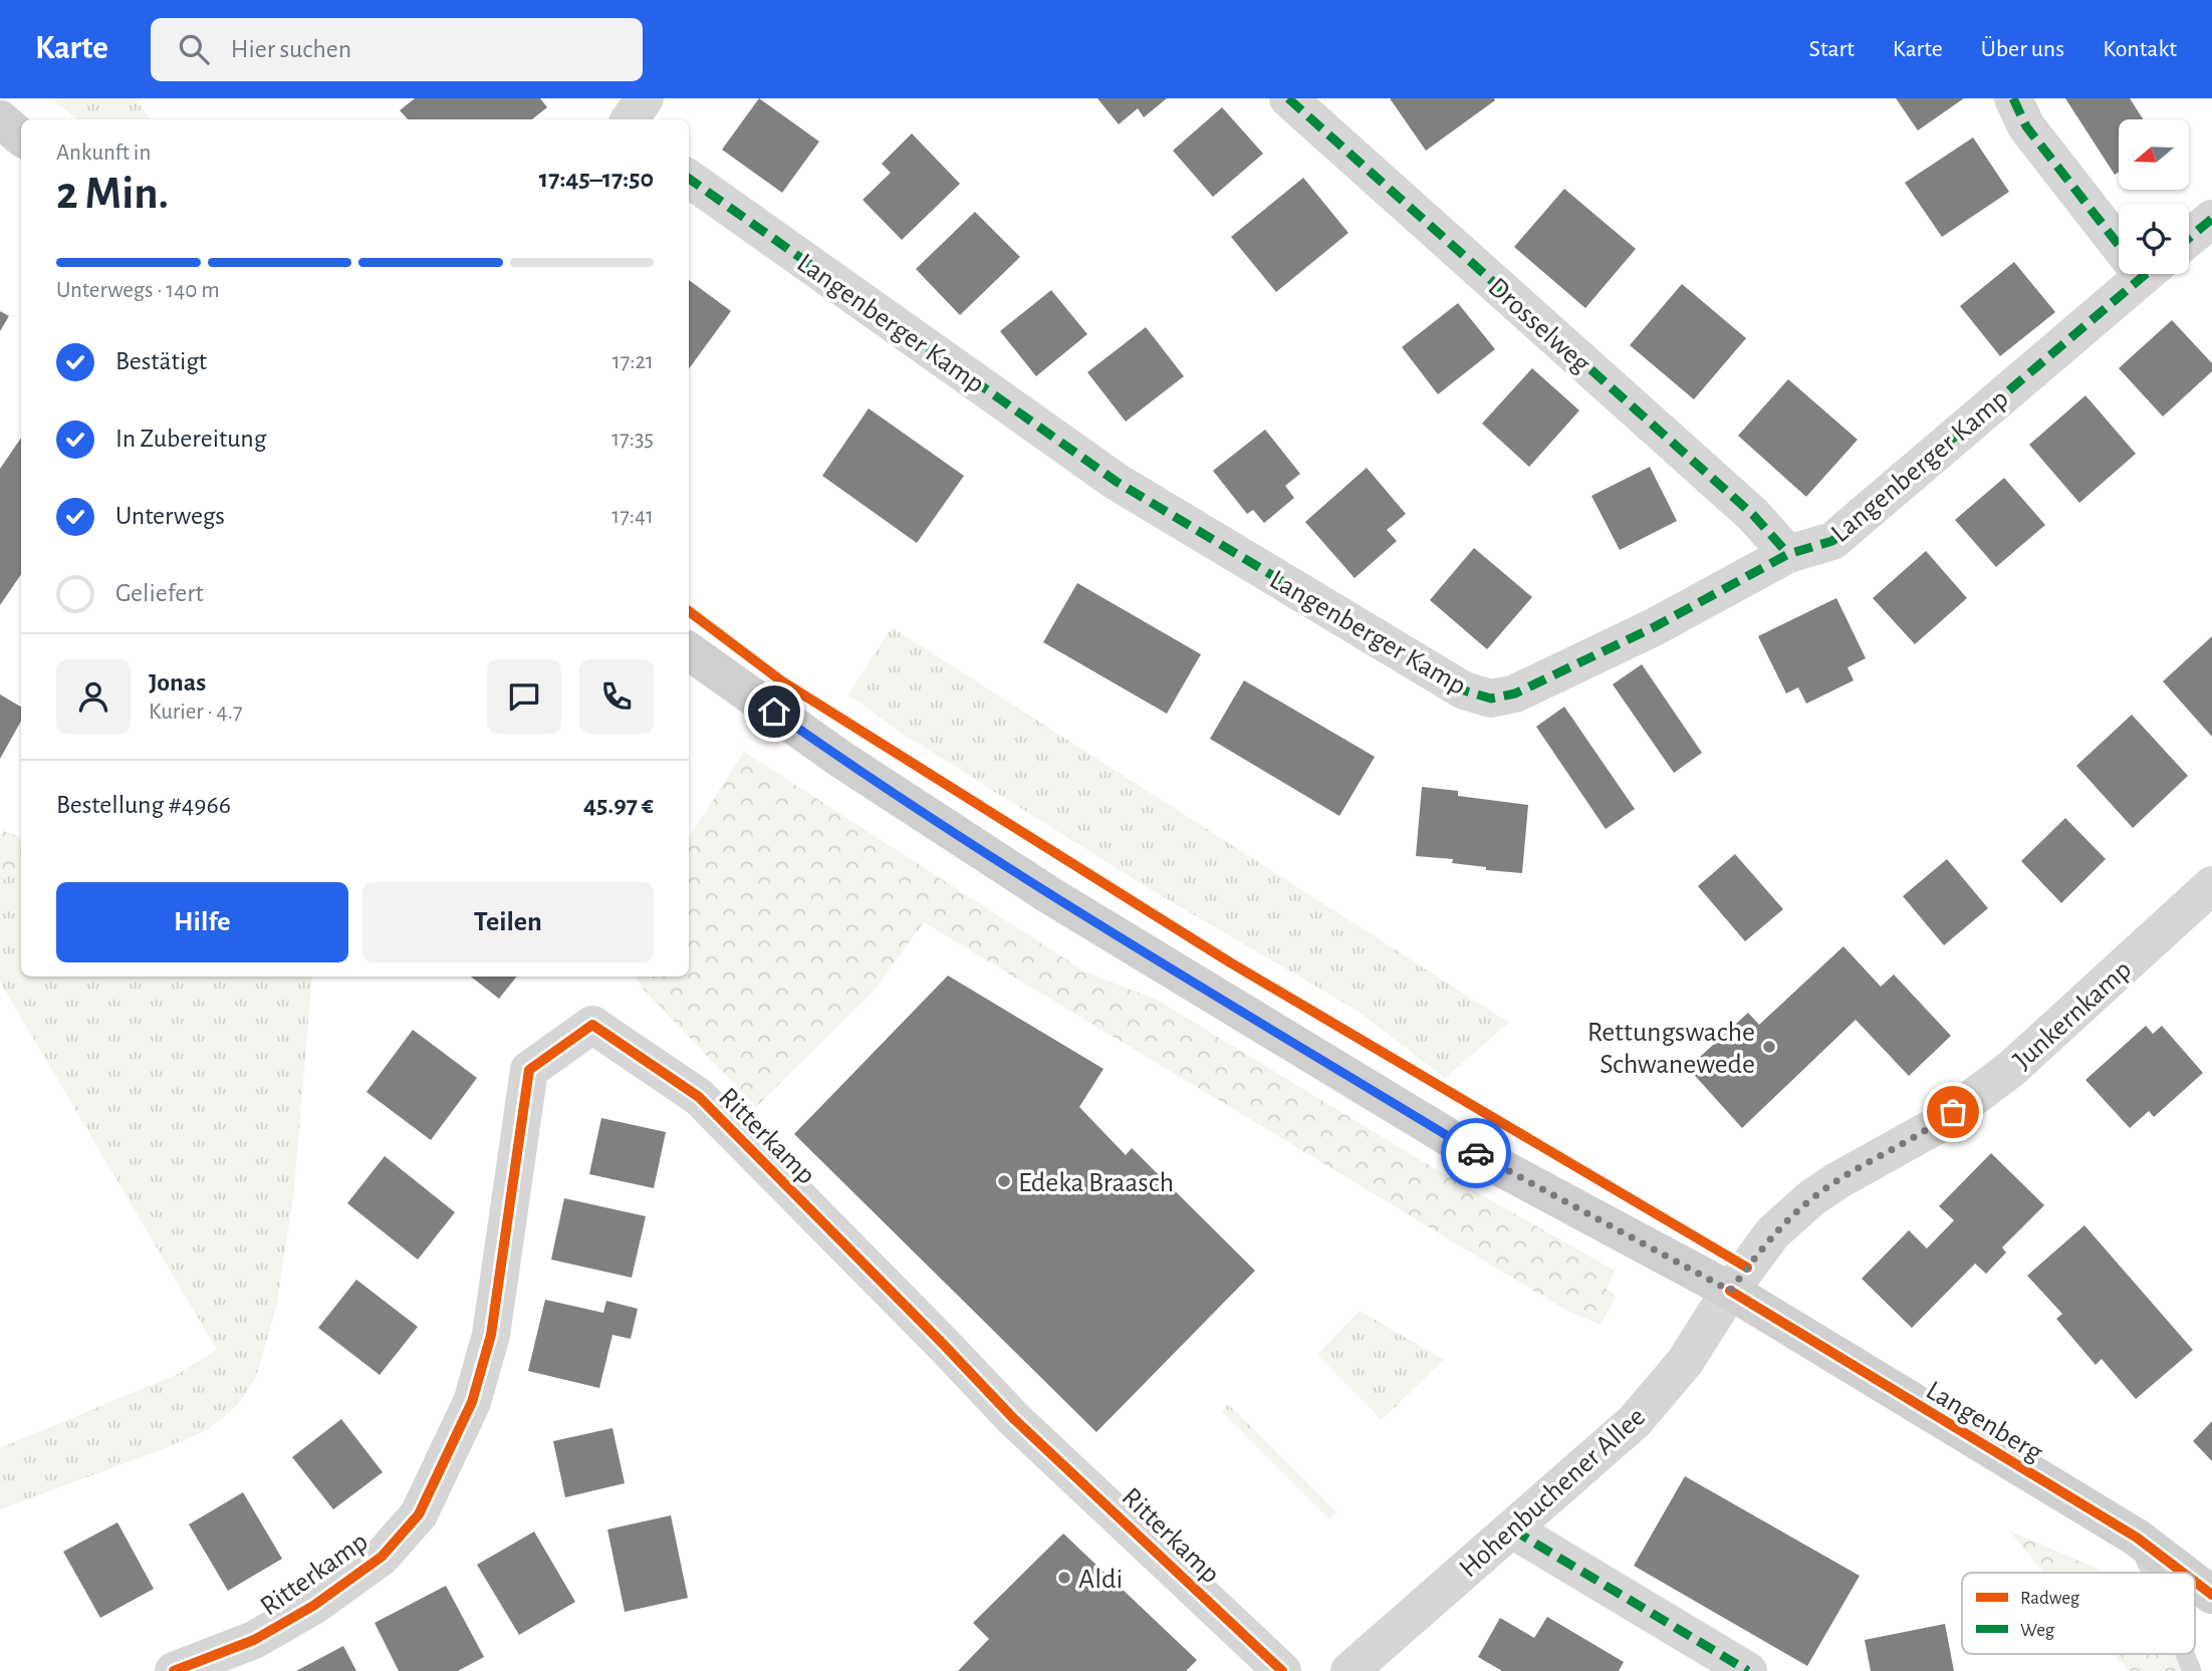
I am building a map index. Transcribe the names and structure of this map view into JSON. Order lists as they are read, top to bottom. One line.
{"streets":{"main road":["Langenberg"],"street":["Langenberger Kamp","Drosselweg","Junkernkamp","Ritterkamp","Hohenbuchener Allee"]},"crossings":[["Langenberger Kamp","Drosselweg"],["Junkernkamp","Langenberg"],["Junkernkamp","Hohenbuchener Allee"],["Langenberg","Hohenbuchener Allee"]],"places":["Rettungswache Schwanewede","Edeka Braasch","Aldi"],"legend":["Radweg","Weg"],"north":"left","page":{"header":"Karte","search":"Hier suchen","nav":["Start","Karte","Über uns","Kontakt"],"heading":["2 Min.","Ankunft in","17:45–17:50"],"panel":["Jonas","Kurier · 4.7","Bestellung #4966","45.97 €"],"bar":"Unterwegs · 140 m","list":[["Bestätigt","17:21"],["In Zubereitung","17:35"],["Unterwegs","17:41"],"Geliefert"],"buttons":["Hilfe","Teilen"]}}
